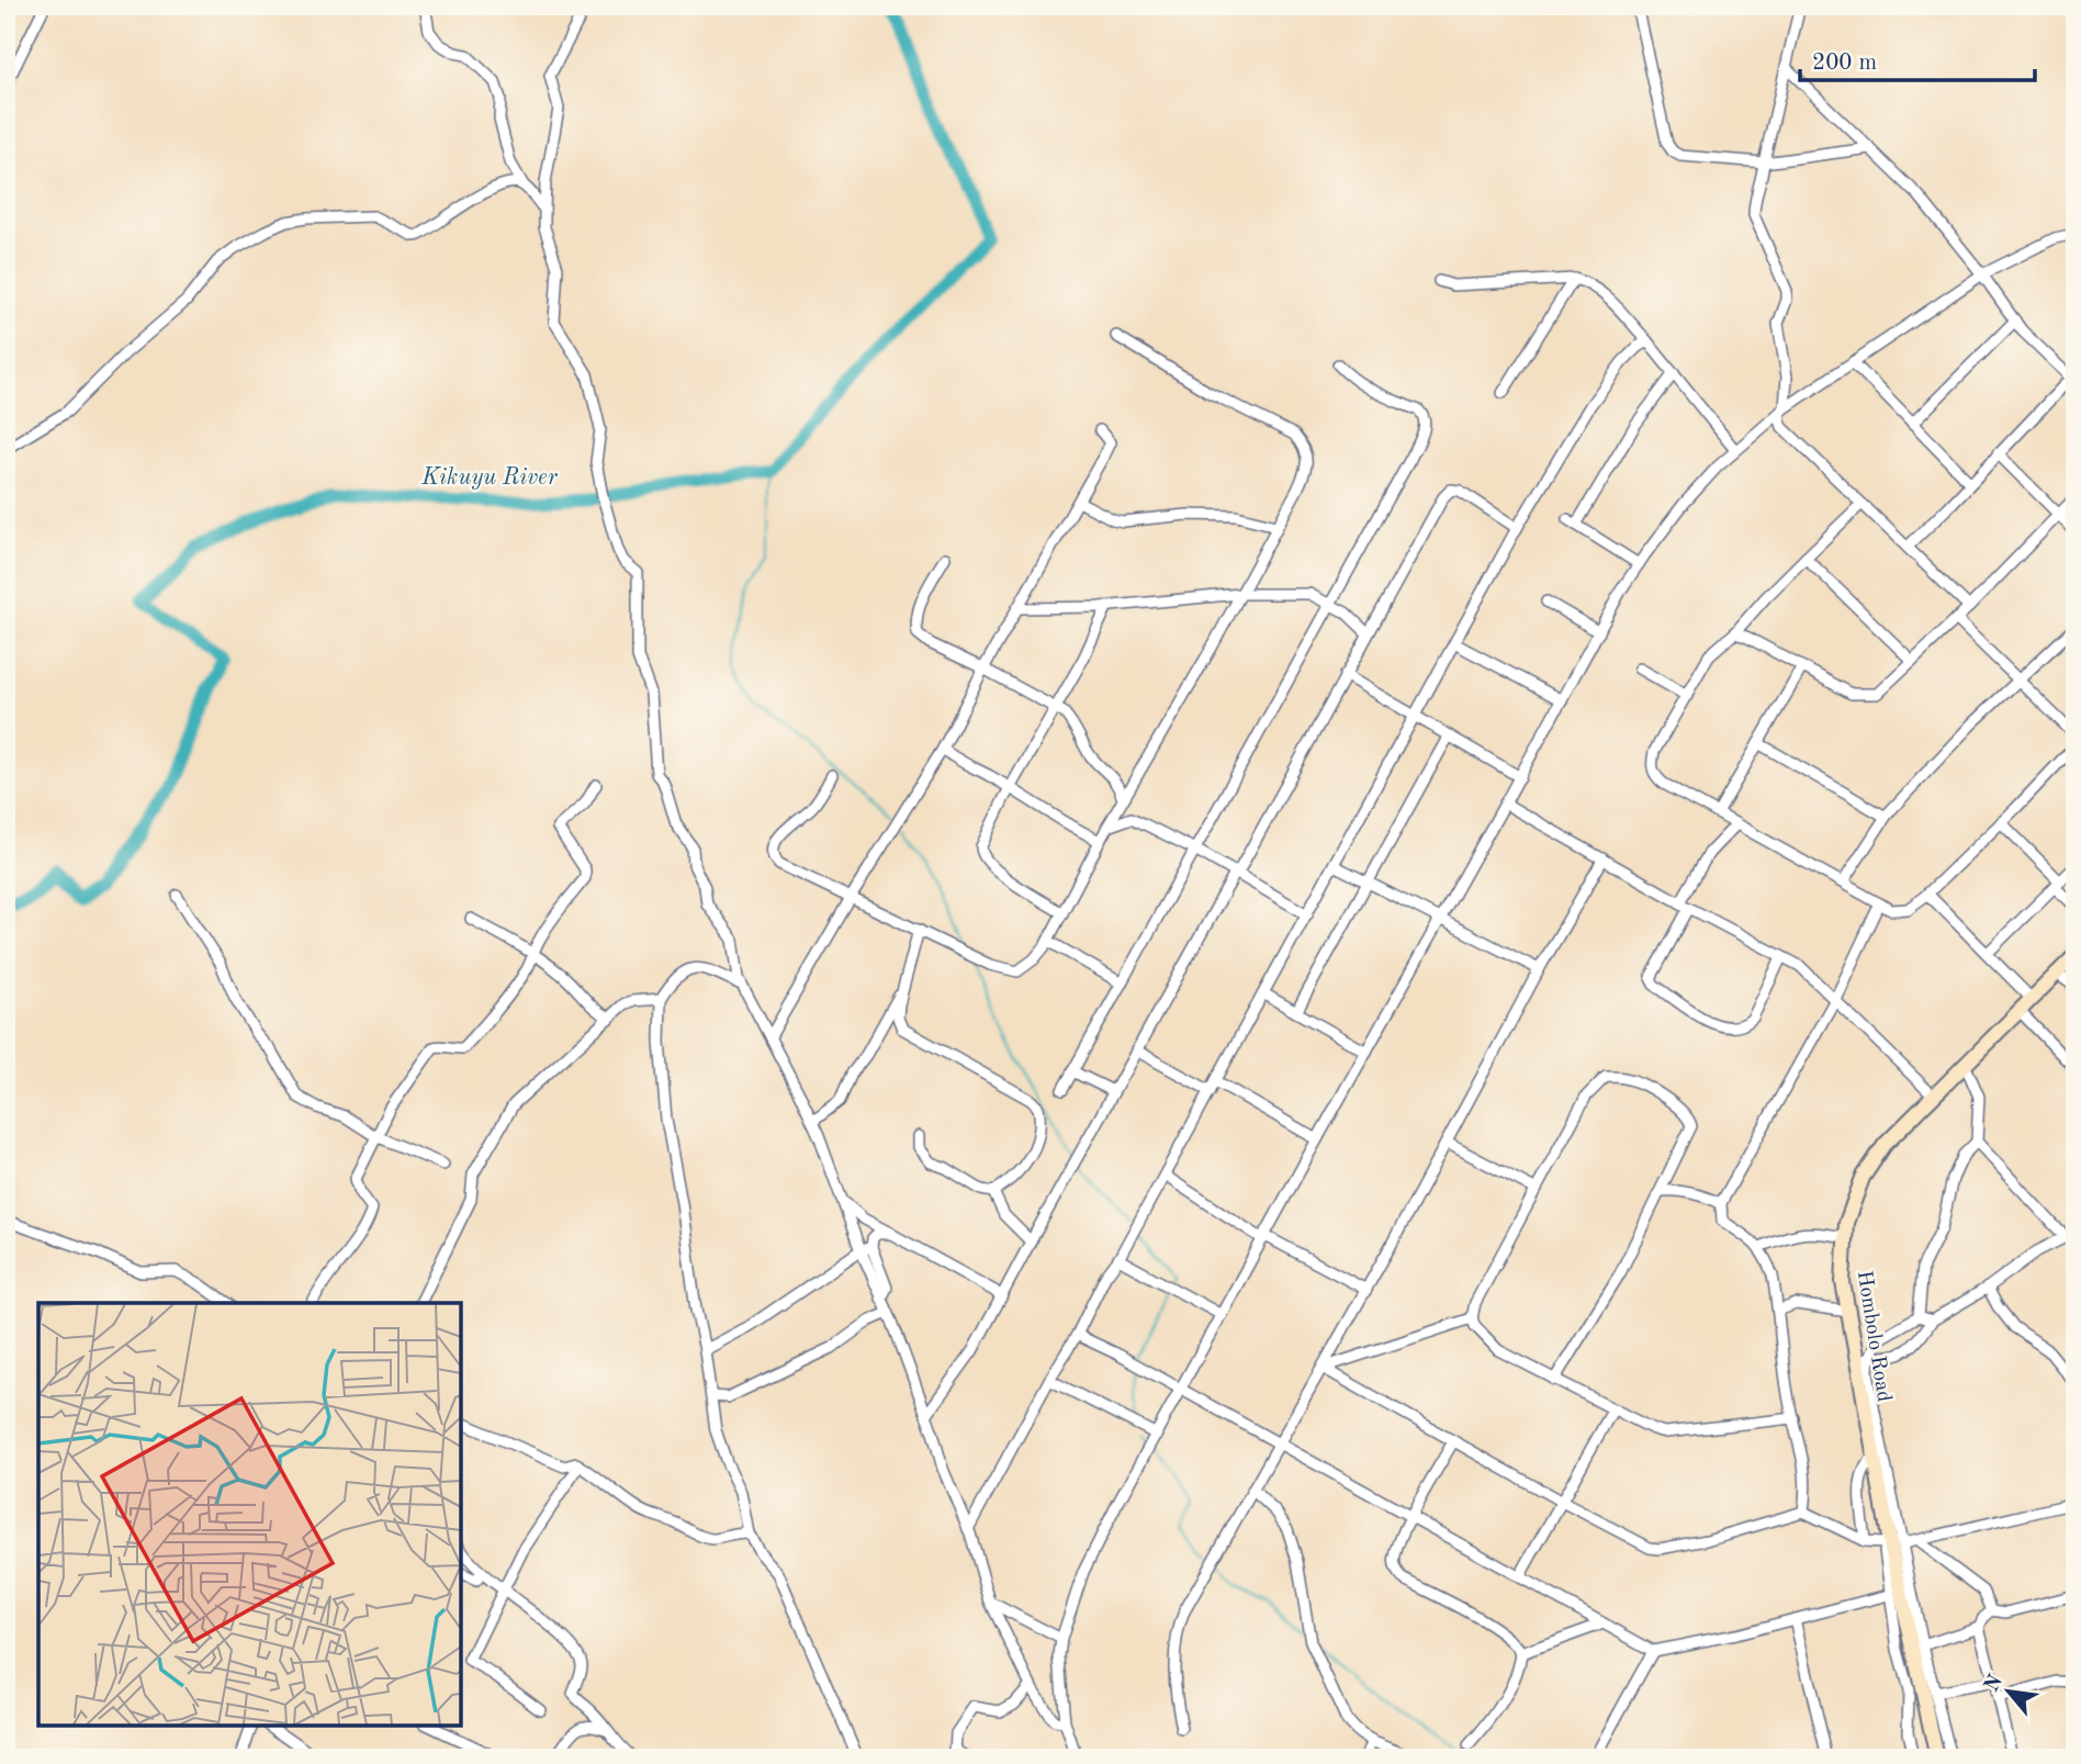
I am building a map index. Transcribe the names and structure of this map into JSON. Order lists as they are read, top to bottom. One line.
{"streets":{"street":["Hombolo Road"]},"water":["Kikuyu River"],"scale_bar":"200 m","north":"top left"}
